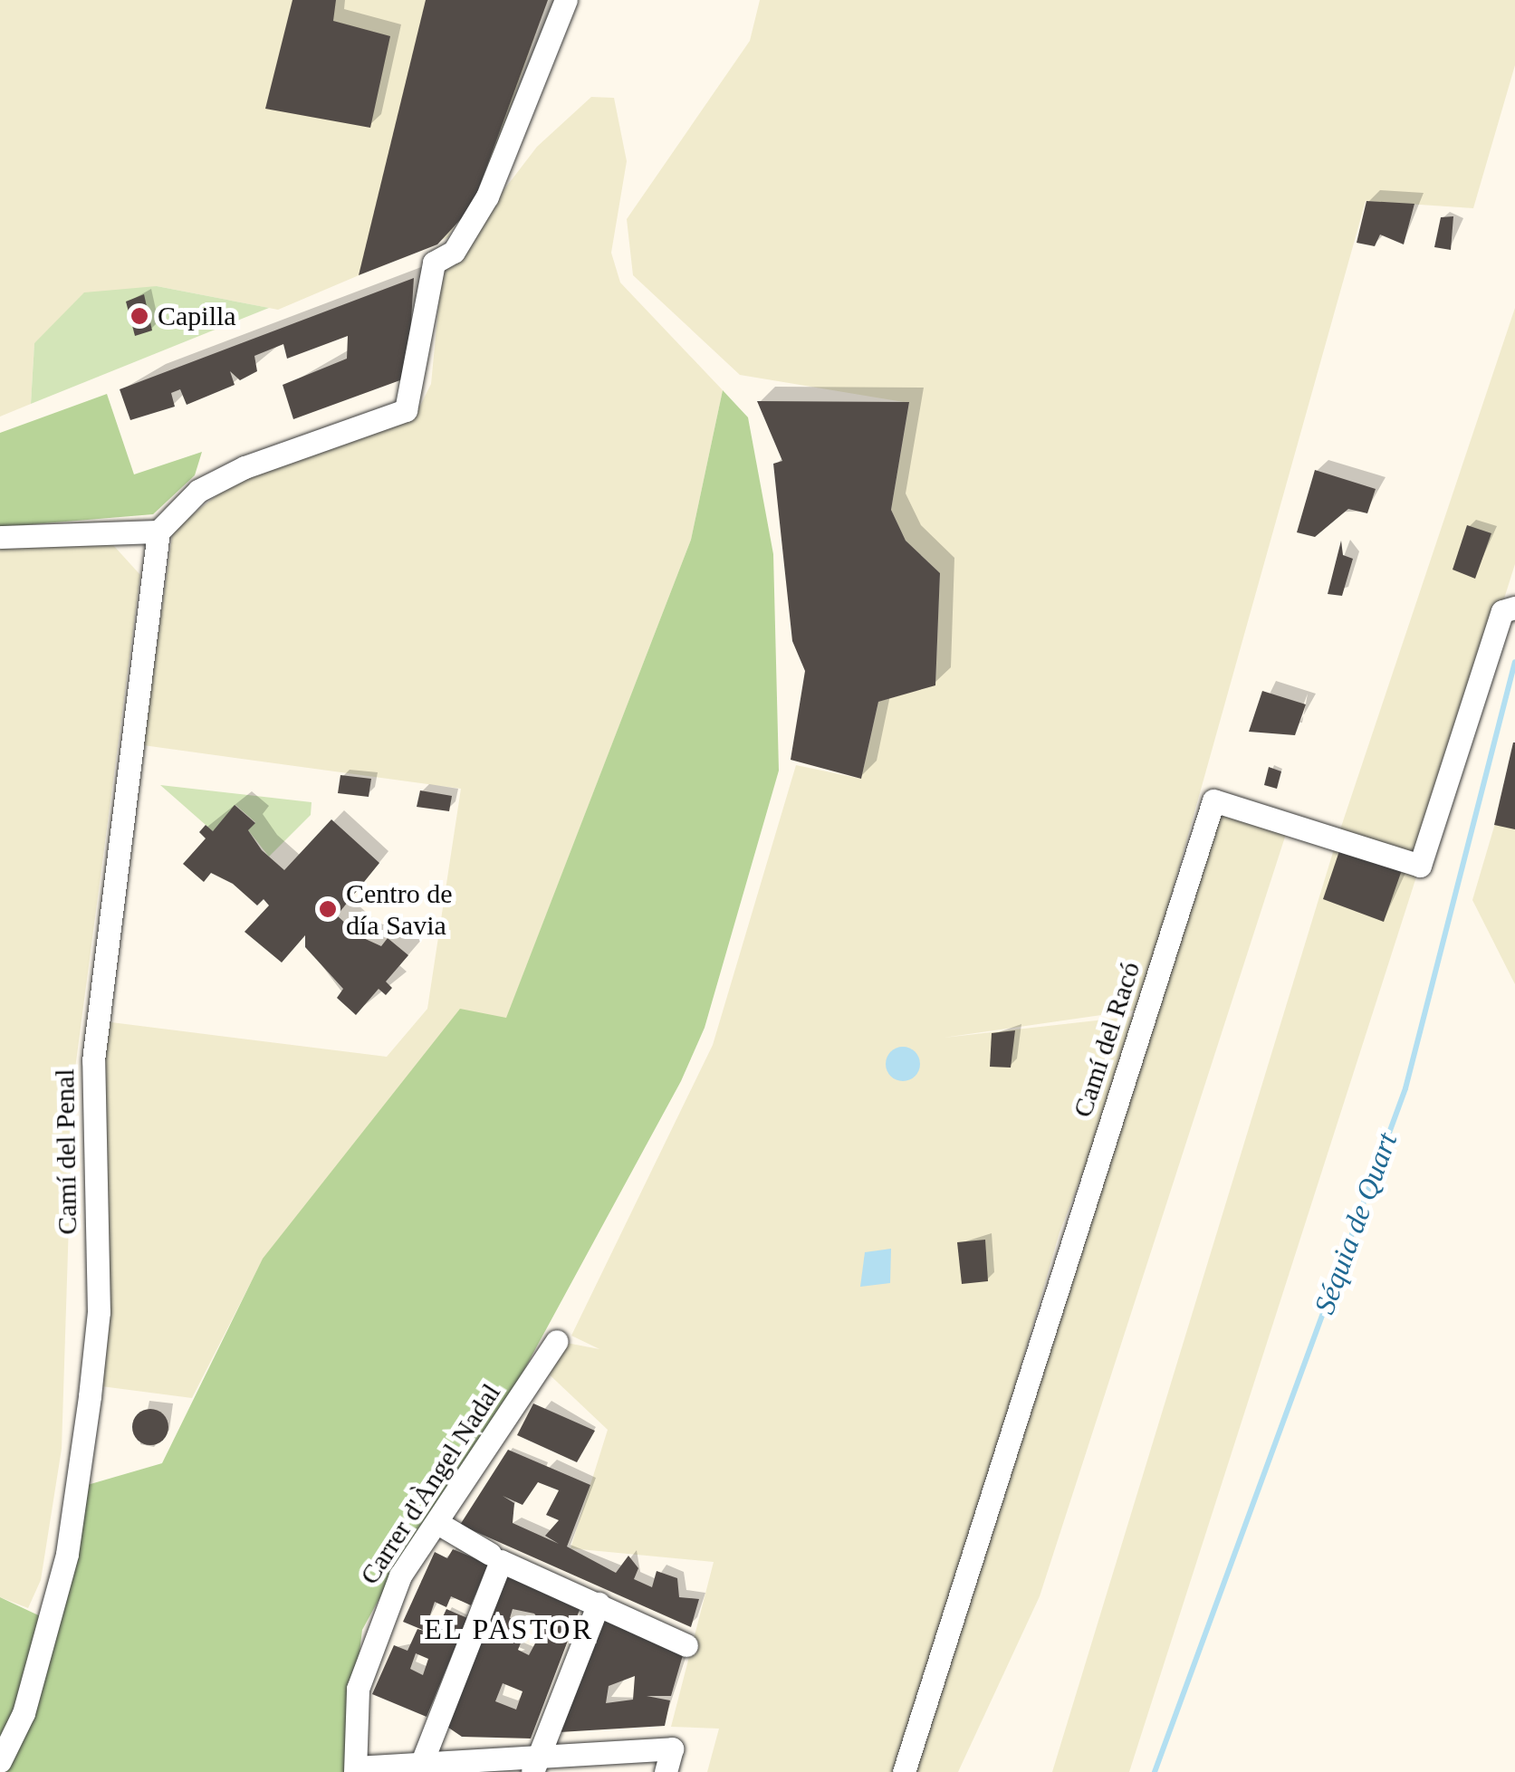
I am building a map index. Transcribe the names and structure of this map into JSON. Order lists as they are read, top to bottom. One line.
{"streets":{"street":["Camí del Racó","Camí del Penal","Carrer d'Àngel Nadal"]},"districts":["EL PASTOR"],"water":["Séquia de Quart"],"places":["Capilla","Centro de día Savia"]}
